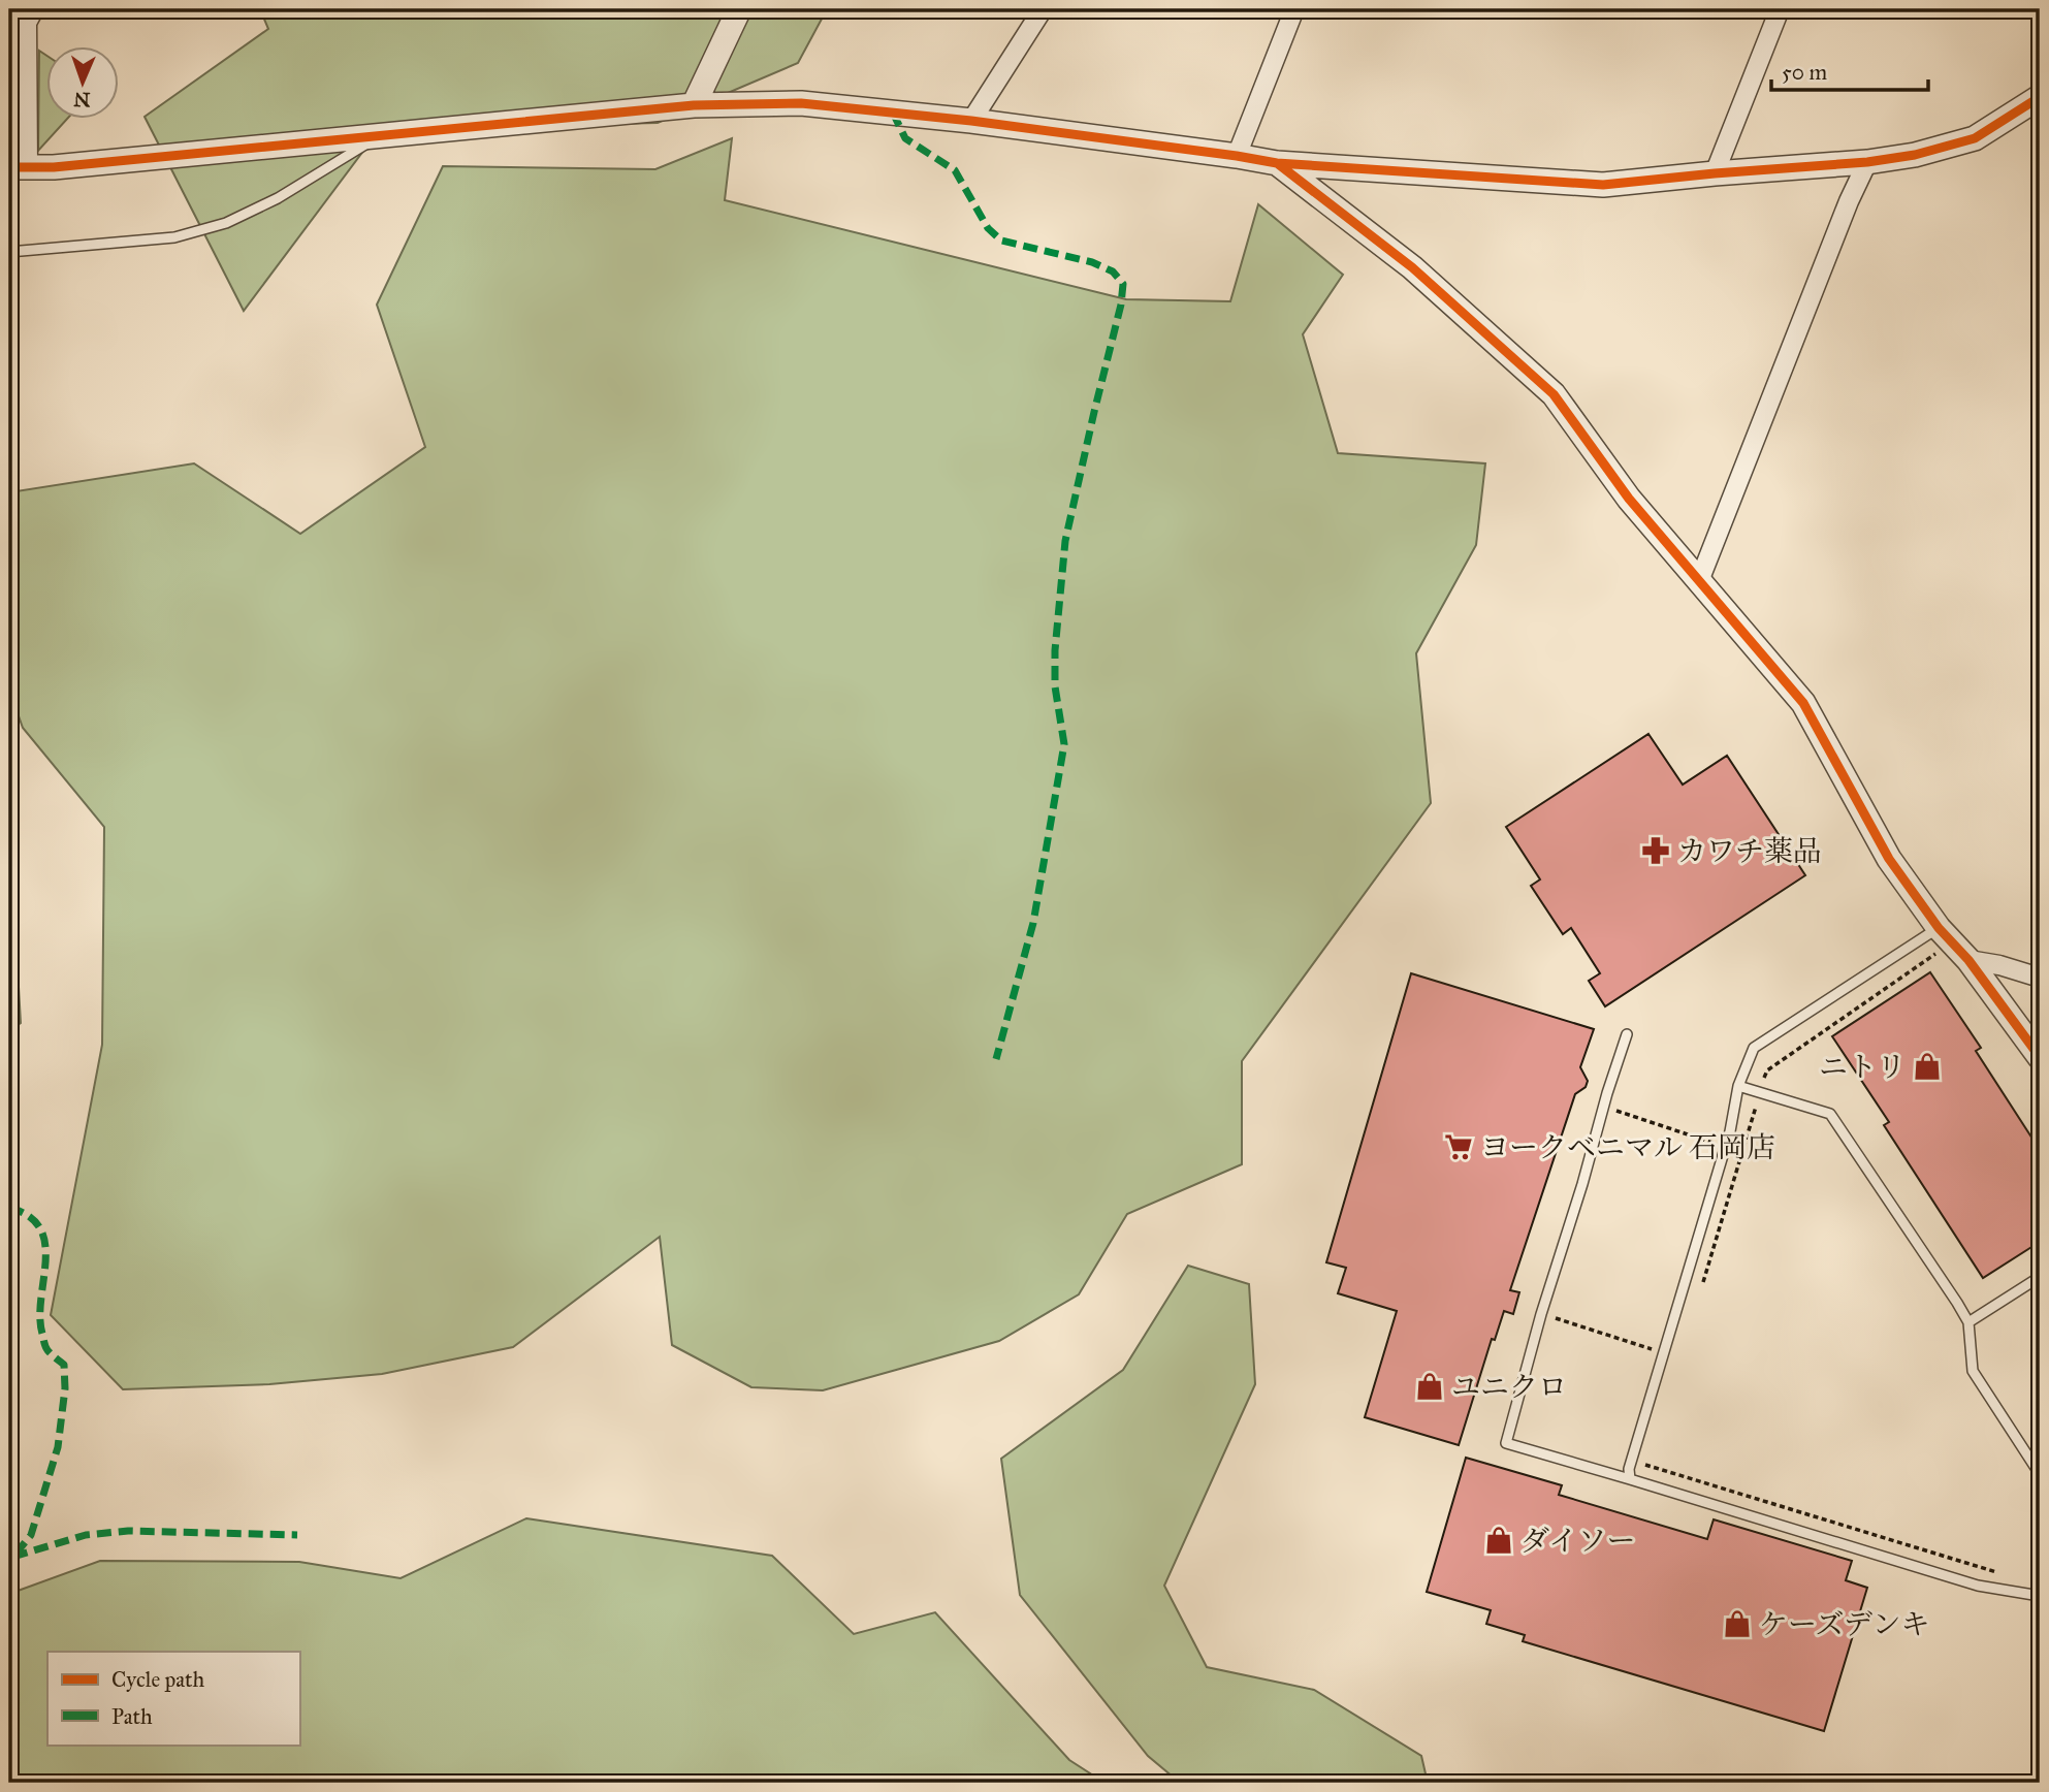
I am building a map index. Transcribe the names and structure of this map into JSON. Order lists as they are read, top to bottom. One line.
{"places":{"pharmacy":["カワチ薬品"],"shop":["ニトリ","ユニクロ","ダイソー","ケーズデンキ"],"supermarket":["ヨークベニマル 石岡店"]},"legend":["Cycle path","Path"],"scale_bar":"50 m","north":"bottom"}
